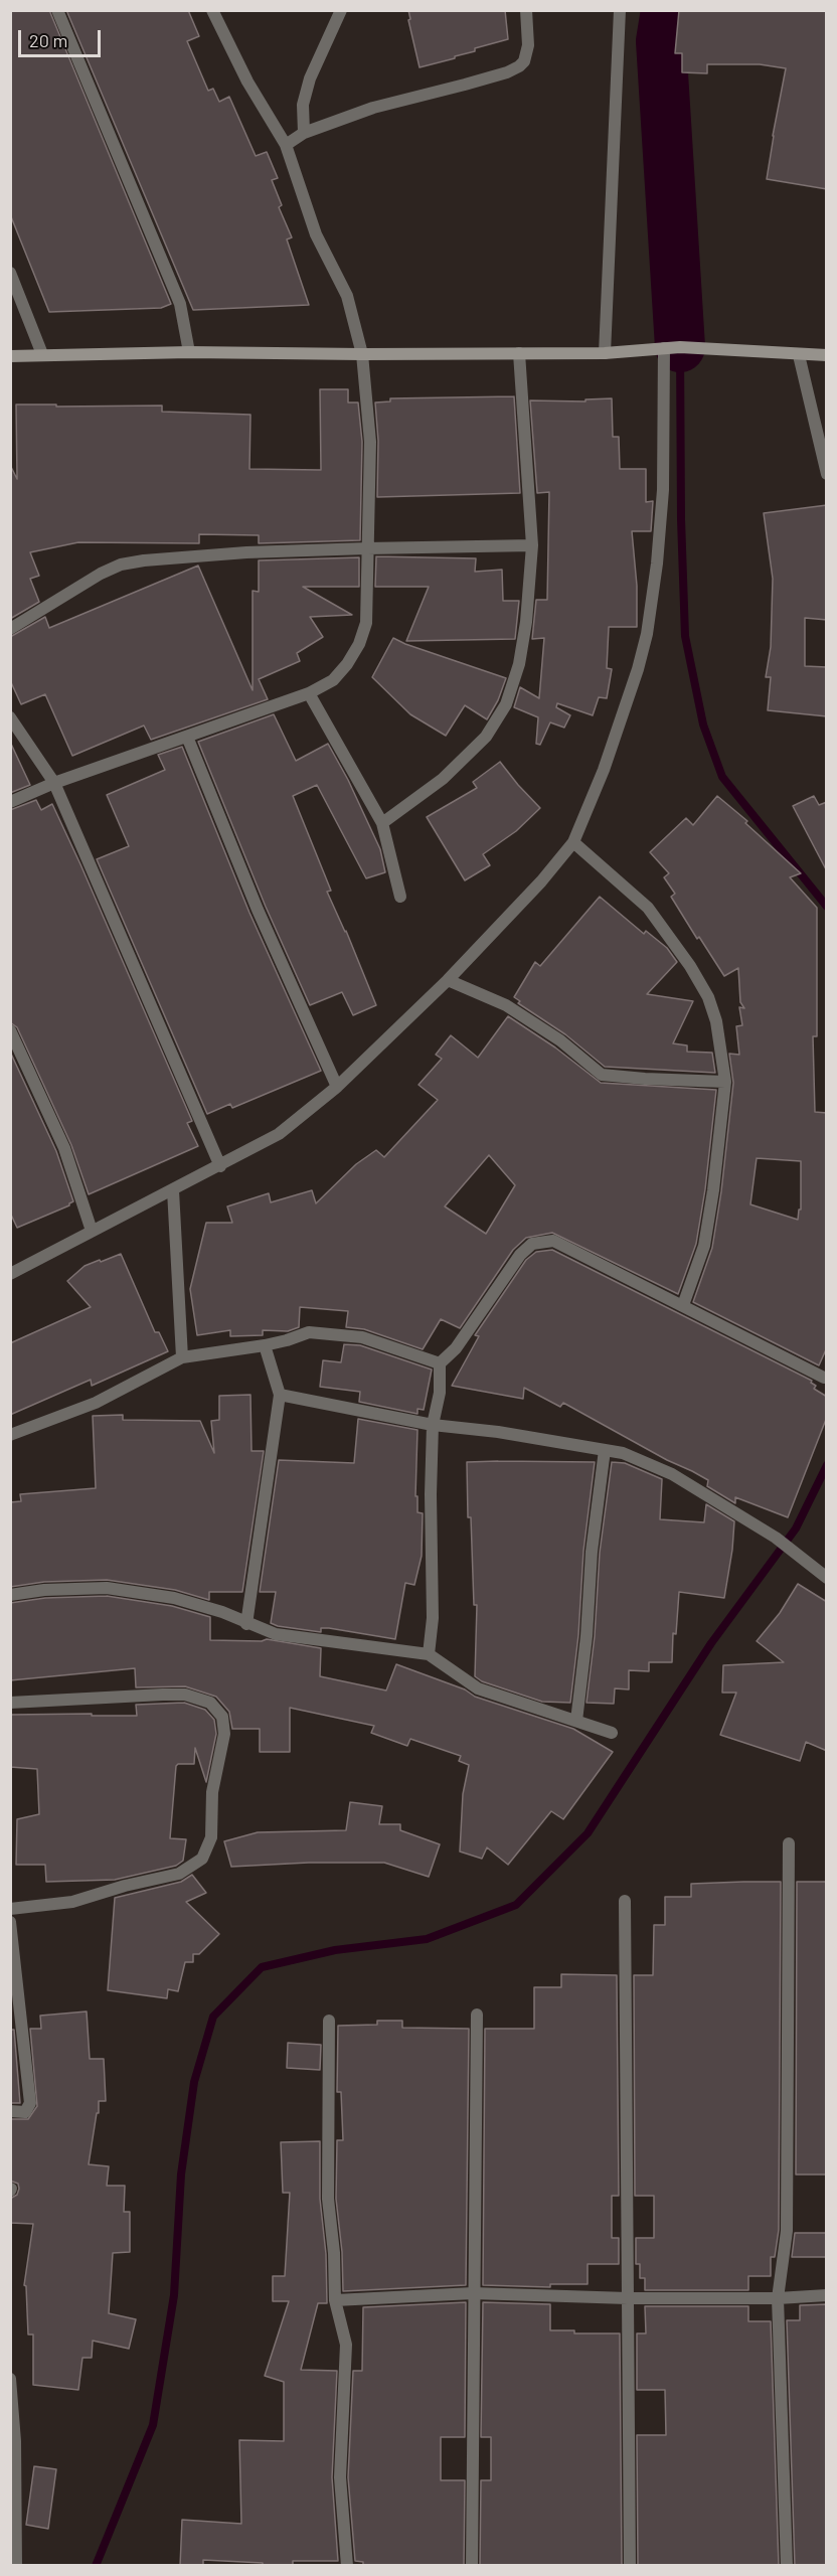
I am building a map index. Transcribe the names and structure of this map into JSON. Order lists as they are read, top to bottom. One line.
{"scale_bar":"20 m"}
